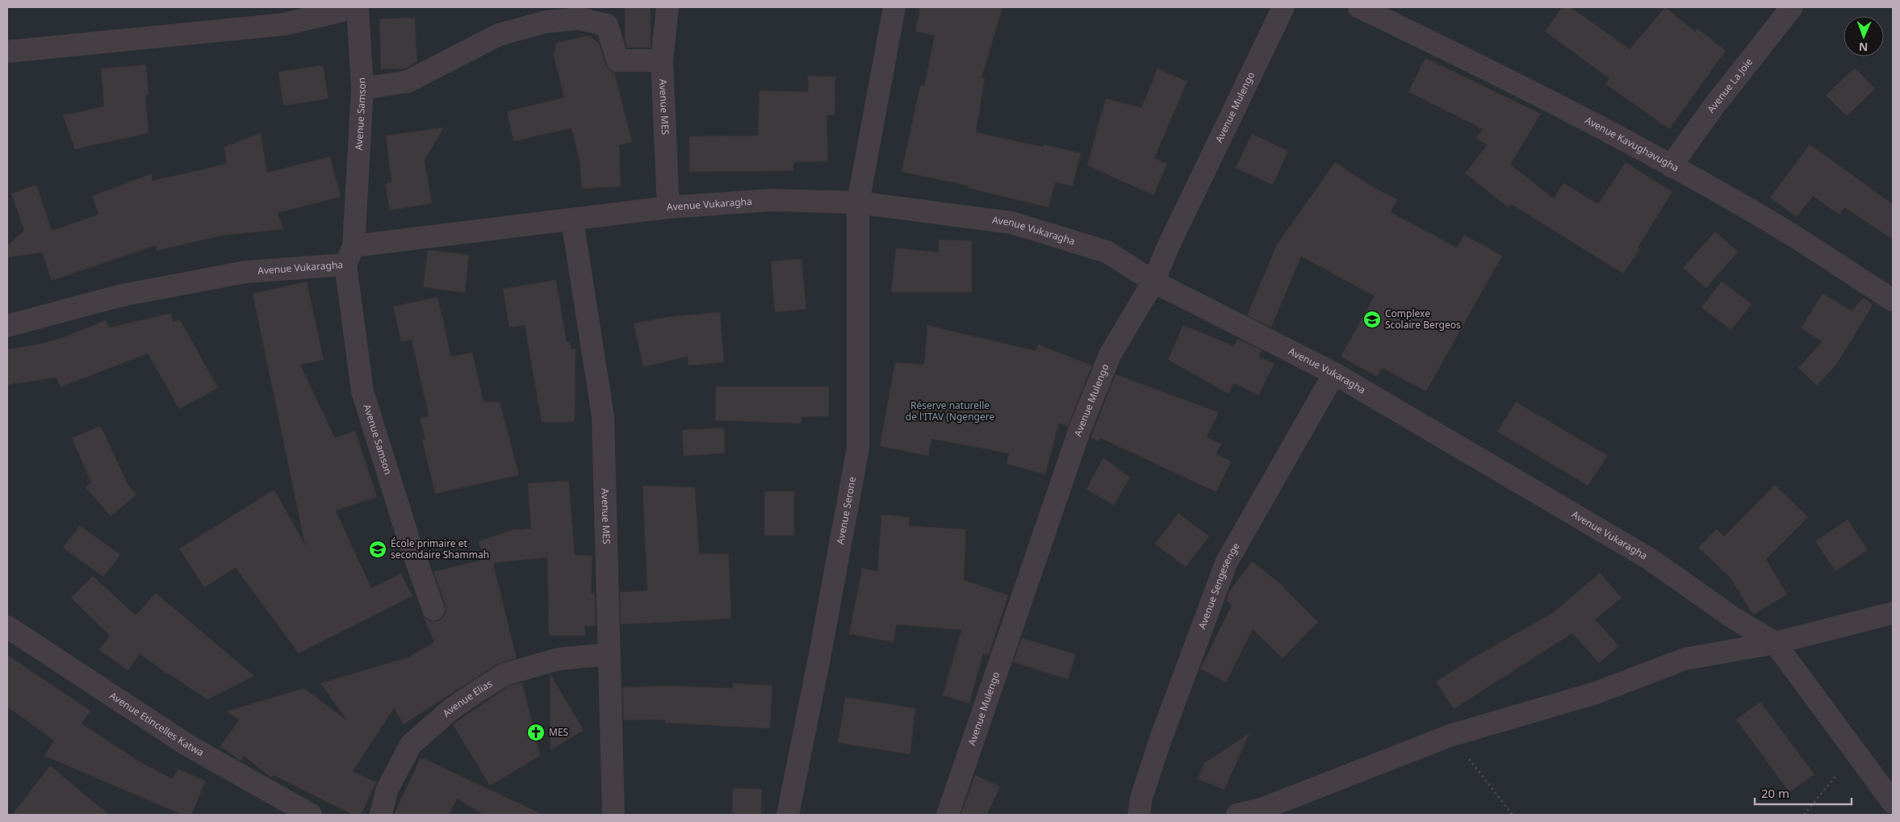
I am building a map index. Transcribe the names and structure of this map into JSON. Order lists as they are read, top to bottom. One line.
{"streets":{"street":["Avenue La Joie","Avenue MES","Avenue Mulengo","Avenue Samson","Avenue Kavughavugha","Avenue Vukaragha","Avenue Serone","Avenue Sengesenge","Avenue Elias","Avenue Etincelles Katwa"]},"crossings":[["Avenue La Joie","Avenue Kavughavugha"],["Avenue MES","Avenue Vukaragha"],["Avenue MES","Avenue Elias"],["Avenue Mulengo","Avenue Vukaragha"],["Avenue Samson","Avenue Vukaragha"],["Avenue Vukaragha","Avenue Serone"],["Avenue Vukaragha","Avenue Sengesenge"]],"parks":["Réserve naturelle de l'ITAV (Ngengere"],"places":{"school or university":["Complexe Scolaire Bergeos","École primaire et secondaire Shammah"],"church":["MES"]},"scale_bar":"20 m","north":"bottom"}
